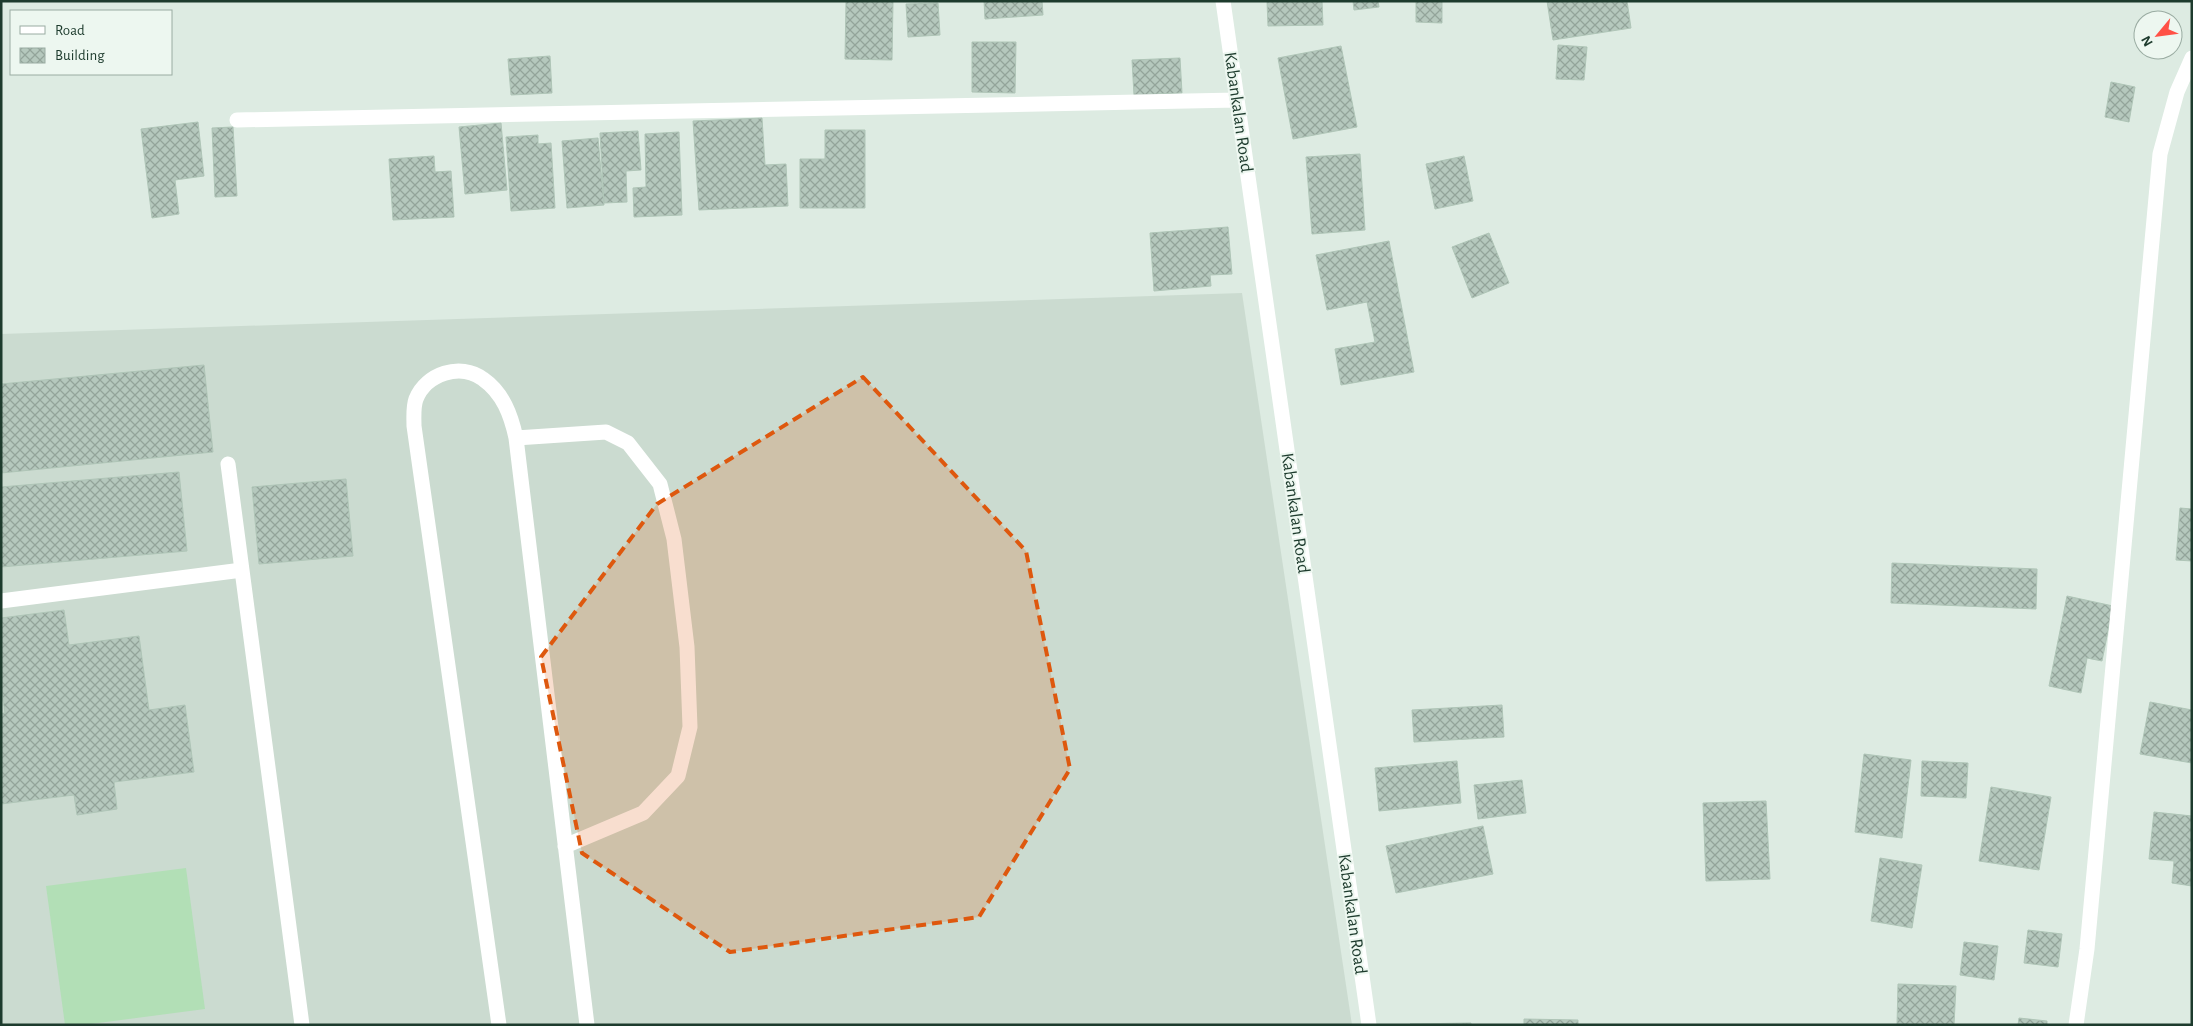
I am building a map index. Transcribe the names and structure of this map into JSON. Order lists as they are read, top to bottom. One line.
{"streets":{"street":["Kabankalan Road"]},"legend":["Road","Building"],"north":"bottom left"}
